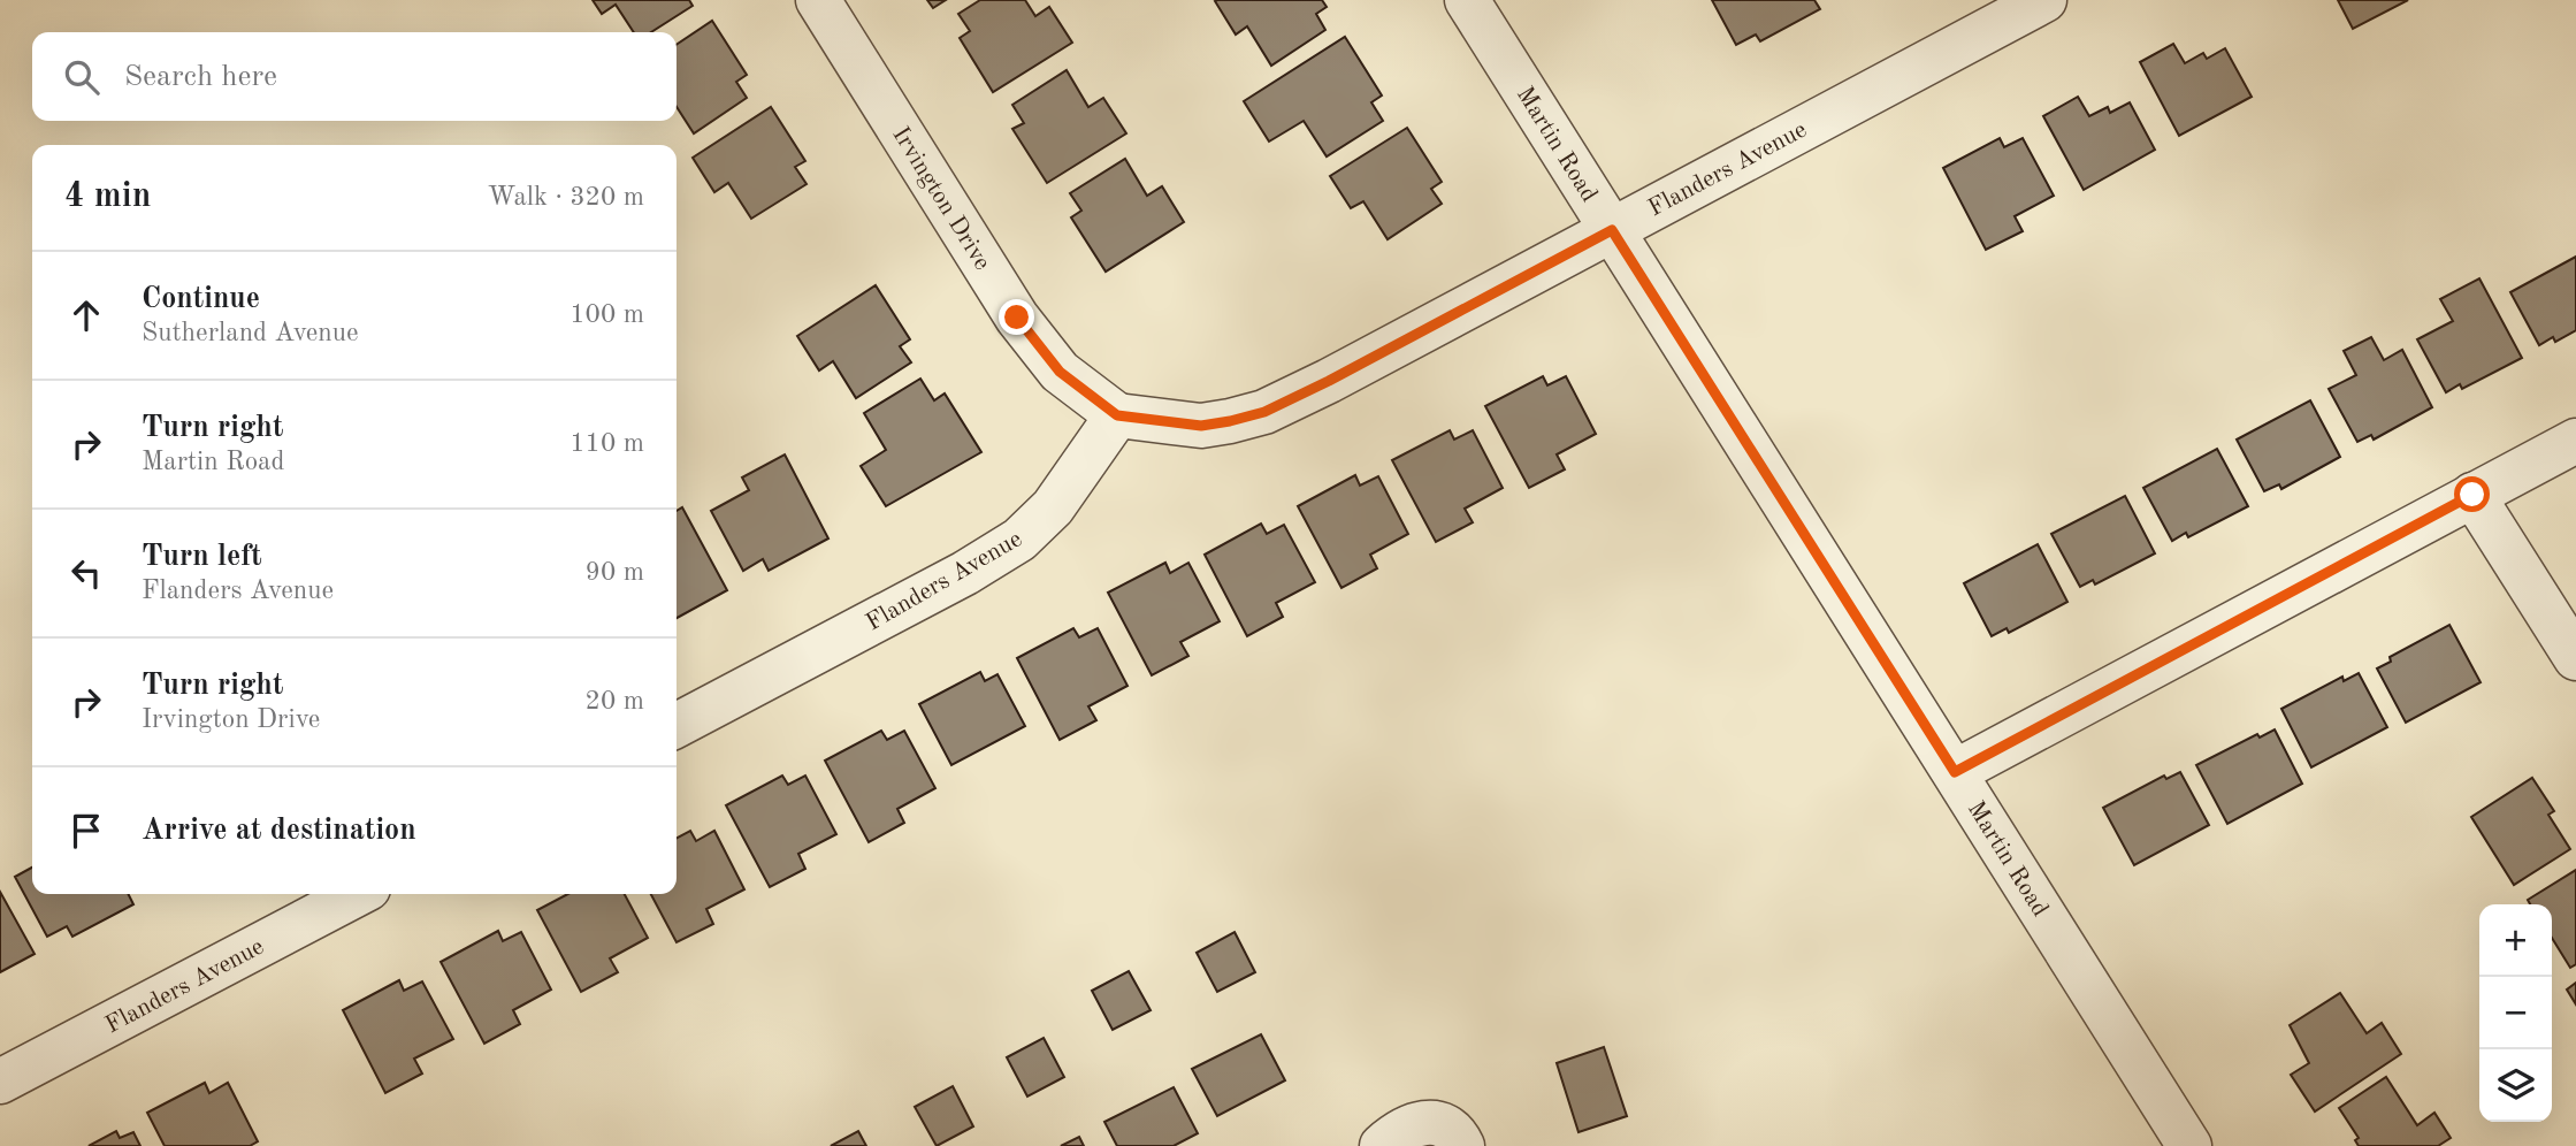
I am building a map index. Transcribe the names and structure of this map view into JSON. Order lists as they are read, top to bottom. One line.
{"streets":{"street":["Martin Road","Flanders Avenue","Irvington Drive"]},"crossings":[["Martin Road","Flanders Avenue"],["Flanders Avenue","Irvington Drive"]],"page":{"search":"Search here","heading":["4 min","Walk · 320 m"],"list":[["Continue","Sutherland Avenue","100 m"],["Turn right","Martin Road","110 m"],["Turn left","Flanders Avenue","90 m"],["Turn right","Irvington Drive","20 m"],"Arrive at destination"],"map_buttons":["+","−"]}}
